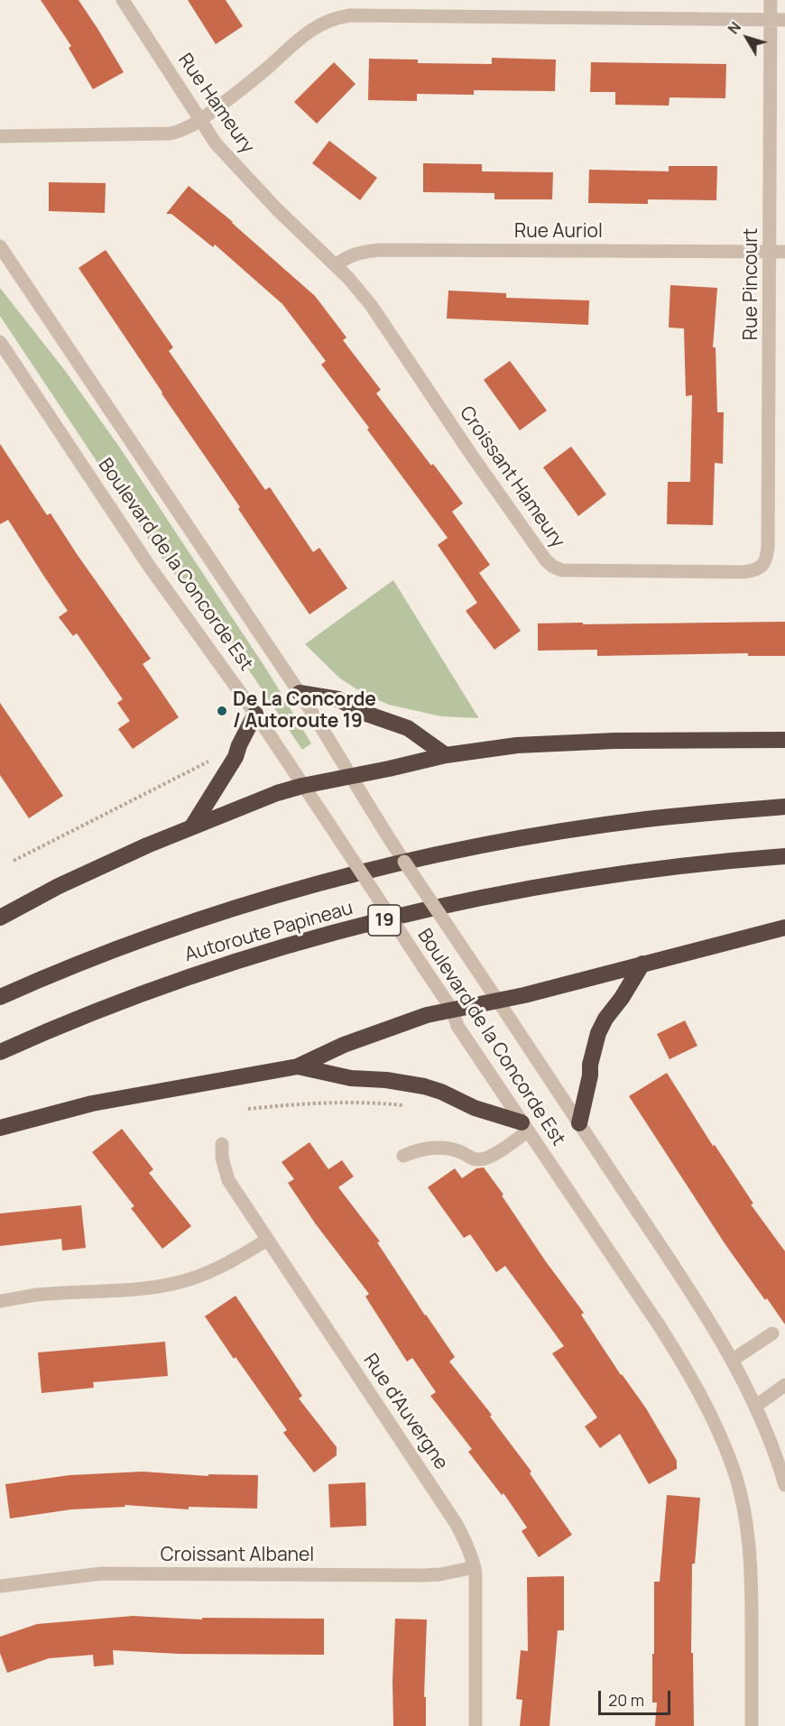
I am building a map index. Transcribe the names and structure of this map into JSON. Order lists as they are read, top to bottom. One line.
{"streets":{"highway":["19","Autoroute Papineau"],"street":["Rue Hameury","Rue Auriol","Rue Pincourt","Croissant Hameury","Boulevard de la Concorde Est","Rue d'Auvergne","Croissant Albanel"]},"crossings":[["Rue Hameury","Rue Auriol"],["Rue Hameury","Croissant Hameury"],["Rue Auriol","Rue Pincourt"],["Rue Auriol","Croissant Hameury"],["Rue Pincourt","Croissant Hameury"],["Rue d'Auvergne","Croissant Albanel"]],"places":["De La Concorde / Autoroute 19"],"scale_bar":"20 m","north":"top left"}
